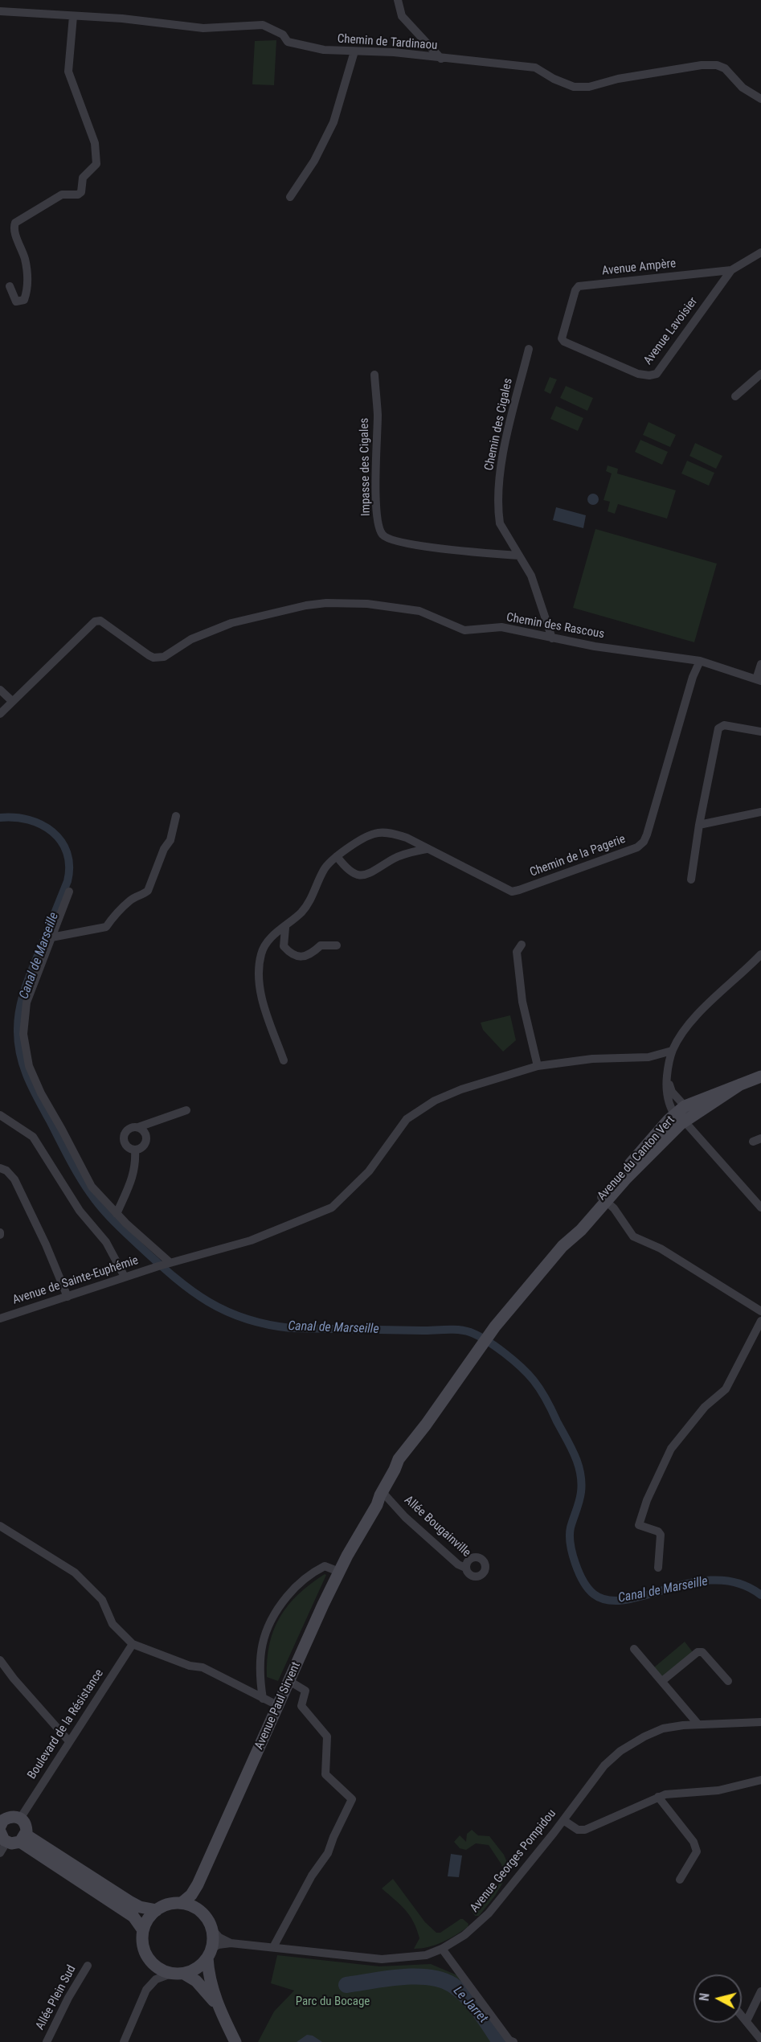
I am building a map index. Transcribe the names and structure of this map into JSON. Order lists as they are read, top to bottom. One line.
{"streets":{"street":["Chemin de Tardinaou","Avenue Ampère","Avenue Lavoisier","Chemin des Cigales","Impasse des Cigales","Chemin des Rascous","Chemin de la Pagerie","Avenue du Canton Vert","Avenue de Sainte-Euphémie","Allée Bougainville","Avenue Paul Sirvent","Boulevard de la Résistance","Avenue Georges Pompidou","Allée Plein Sud"]},"crossings":[["Avenue Ampère","Avenue Lavoisier"],["Chemin des Cigales","Impasse des Cigales"],["Chemin des Cigales","Chemin des Rascous"],["Chemin des Rascous","Chemin de la Pagerie"],["Avenue du Canton Vert","Avenue Paul Sirvent"],["Allée Bougainville","Avenue Paul Sirvent"]],"water":["Canal de Marseille","Le Jarret"],"parks":["Parc du Bocage"],"north":"left"}
